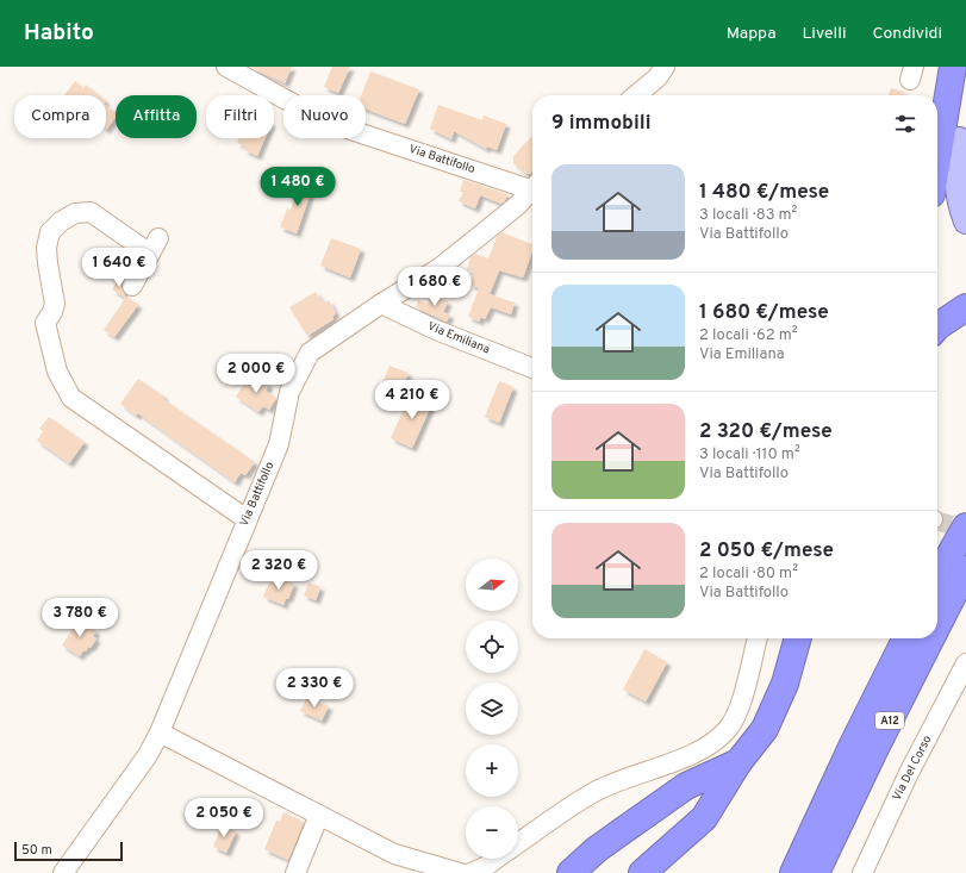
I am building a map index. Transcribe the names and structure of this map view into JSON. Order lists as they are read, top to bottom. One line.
{"streets":{"highway":["A12"],"street":["Via Battifollo","Via Emiliana","Via Del Corso"]},"crossings":[["Via Battifollo","Via Emiliana"]],"scale_bar":"50 m","north":"right","page":{"header":"Habito","nav":["Mappa","Livelli","Condividi"],"chip":["Compra","Affitta","Filtri","Nuovo"],"heading":"9 immobili","list":[{"name":"1 480 €/mese","note":"3 locali · 83 m² · Via Battifollo"},{"name":"1 680 €/mese","note":"2 locali · 62 m² · Via Emiliana"},{"name":"2 320 €/mese","note":"3 locali · 110 m² · Via Battifollo"},{"name":"2 050 €/mese","note":"2 locali · 80 m² · Via Battifollo"}],"price":["1 480 €","1 640 €","1 680 €","2 000 €","4 210 €","2 320 €","3 780 €","2 330 €","2 050 €"],"map_buttons":["+","−"],"scale":"50 m"}}
